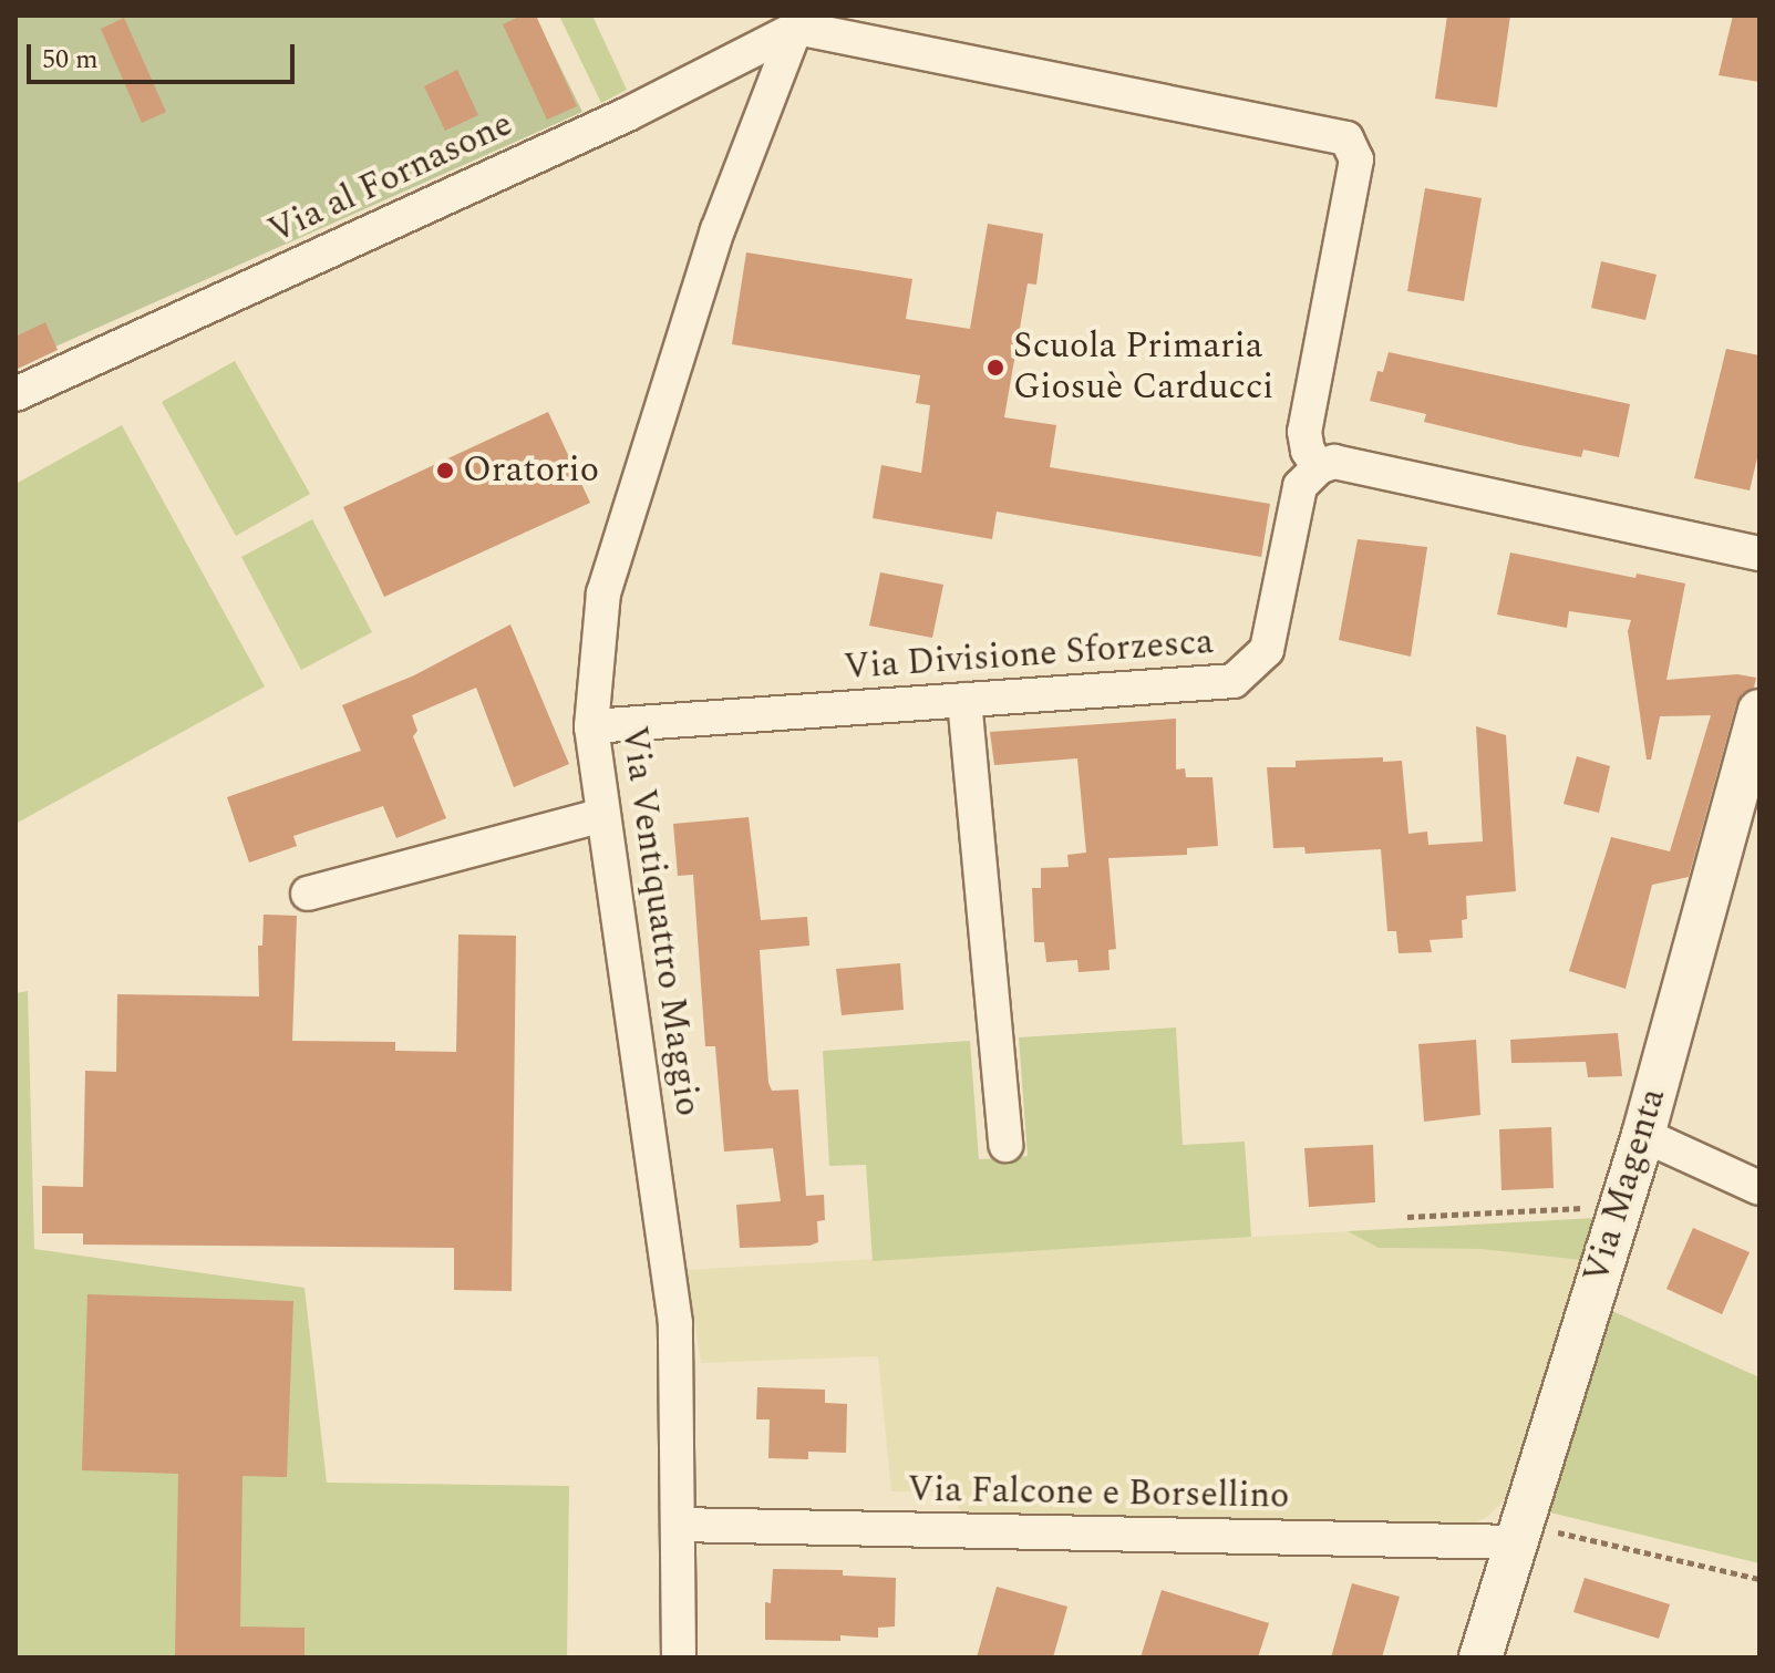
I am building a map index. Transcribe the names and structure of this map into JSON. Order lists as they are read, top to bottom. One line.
{"streets":{"street":["Via al Fornasone","Via Divisione Sforzesca","Via Ventiquattro Maggio","Via Magenta","Via Falcone e Borsellino"]},"crossings":[["Via al Fornasone","Via Ventiquattro Maggio"],["Via Divisione Sforzesca","Via Ventiquattro Maggio"],["Via Ventiquattro Maggio","Via Falcone e Borsellino"],["Via Magenta","Via Falcone e Borsellino"]],"places":["Scuola Primaria Giosuè Carducci","Oratorio"],"scale_bar":"50 m"}
